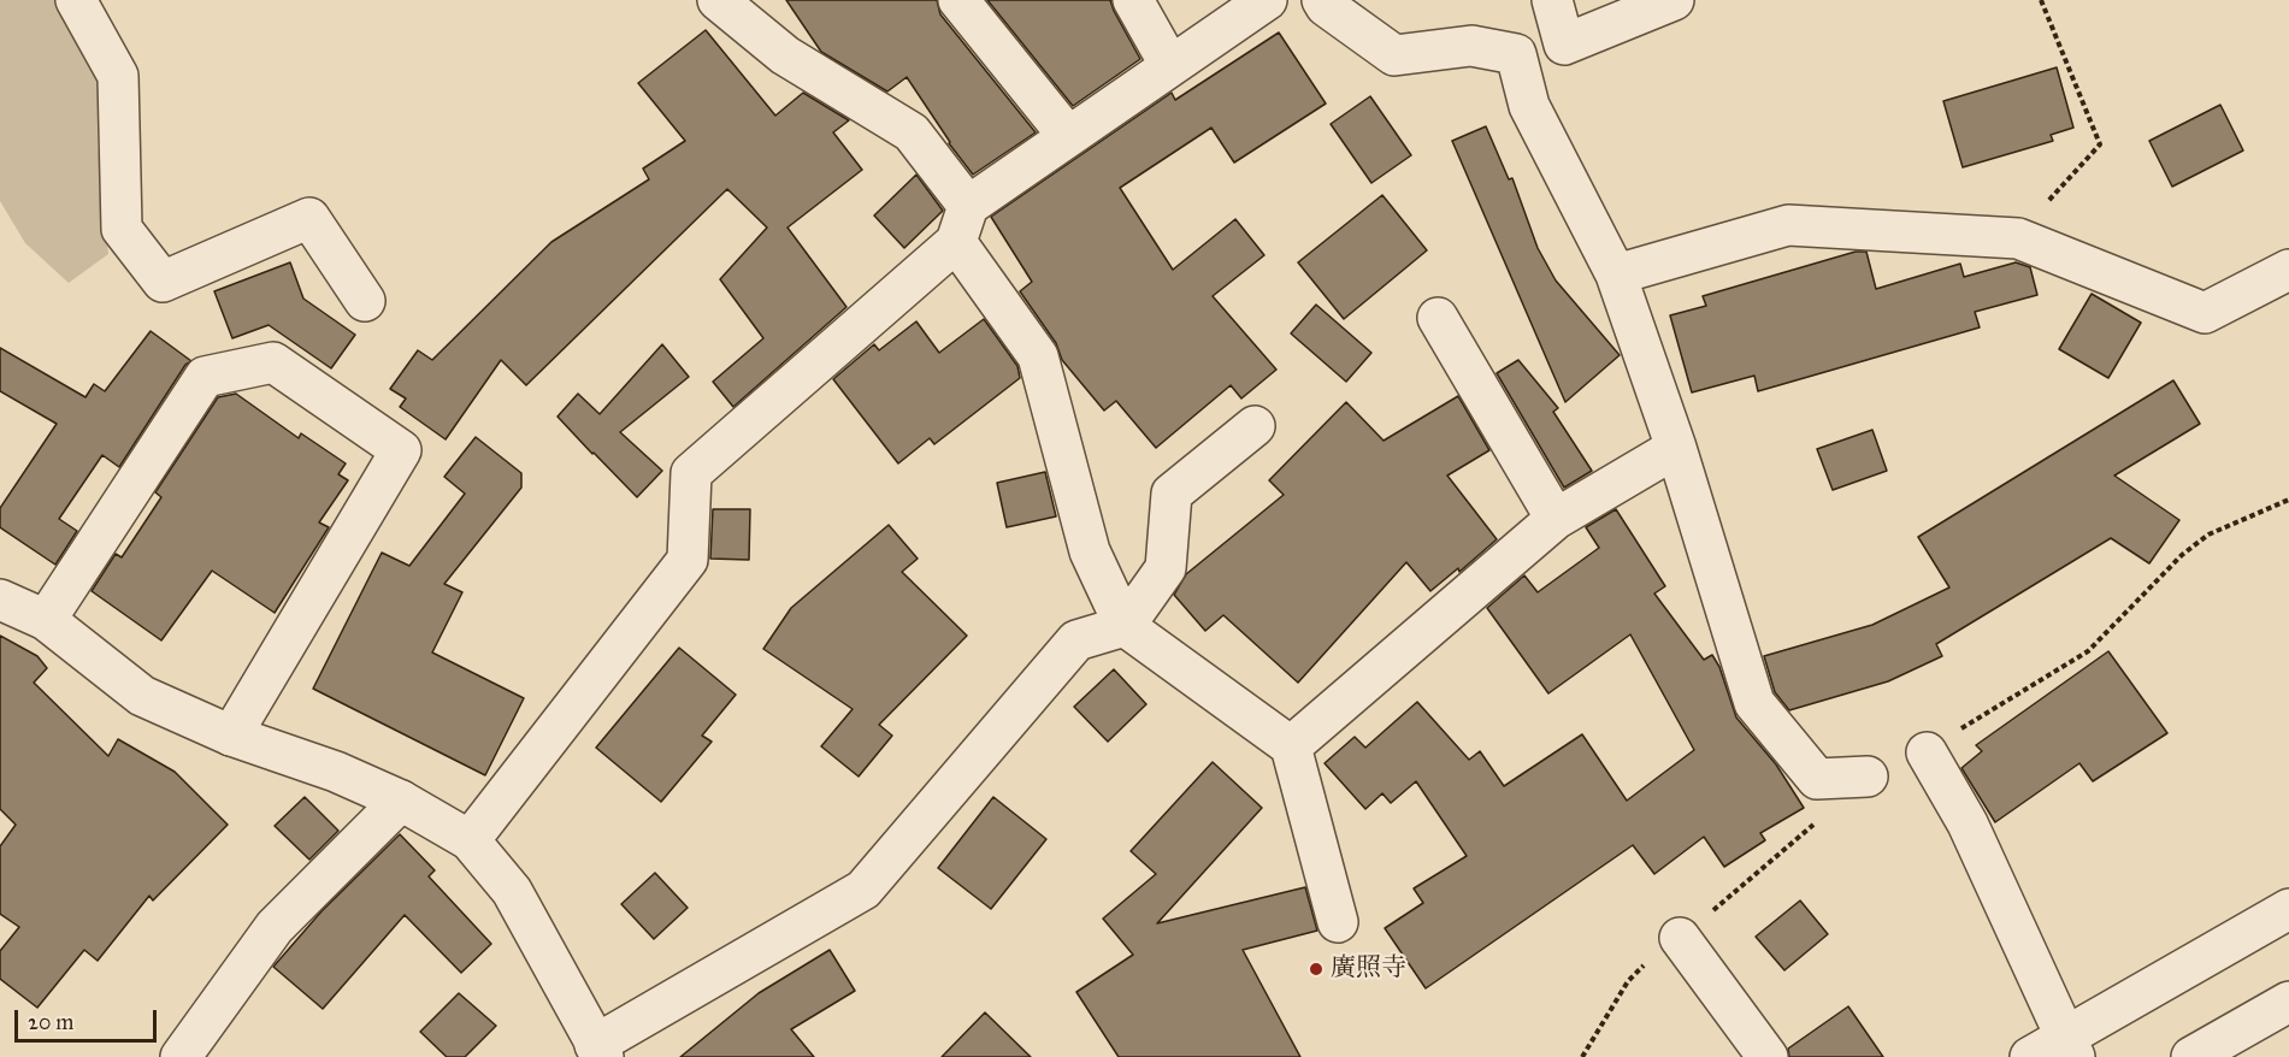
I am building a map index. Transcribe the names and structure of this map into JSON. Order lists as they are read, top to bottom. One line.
{"places":["廣照寺"],"scale_bar":"20 m"}
